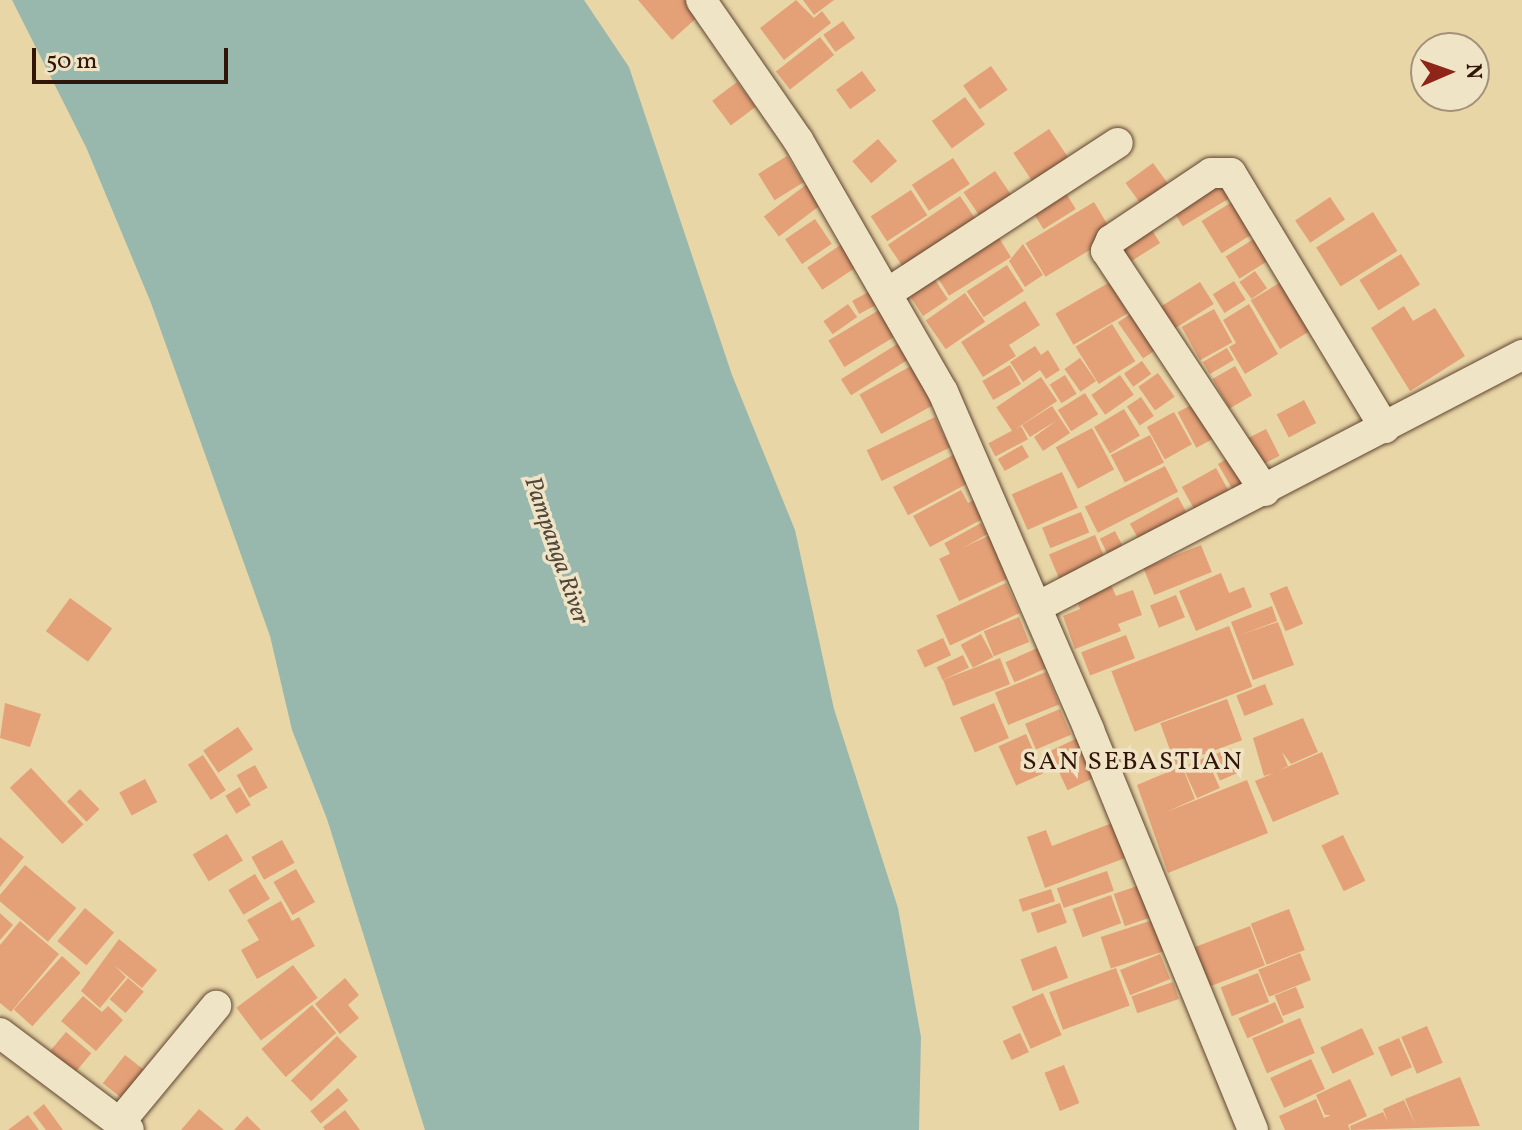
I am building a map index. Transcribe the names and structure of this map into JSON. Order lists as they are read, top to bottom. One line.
{"districts":["SAN SEBASTIAN"],"water":["Pampanga River"],"scale_bar":"50 m","north":"right"}
